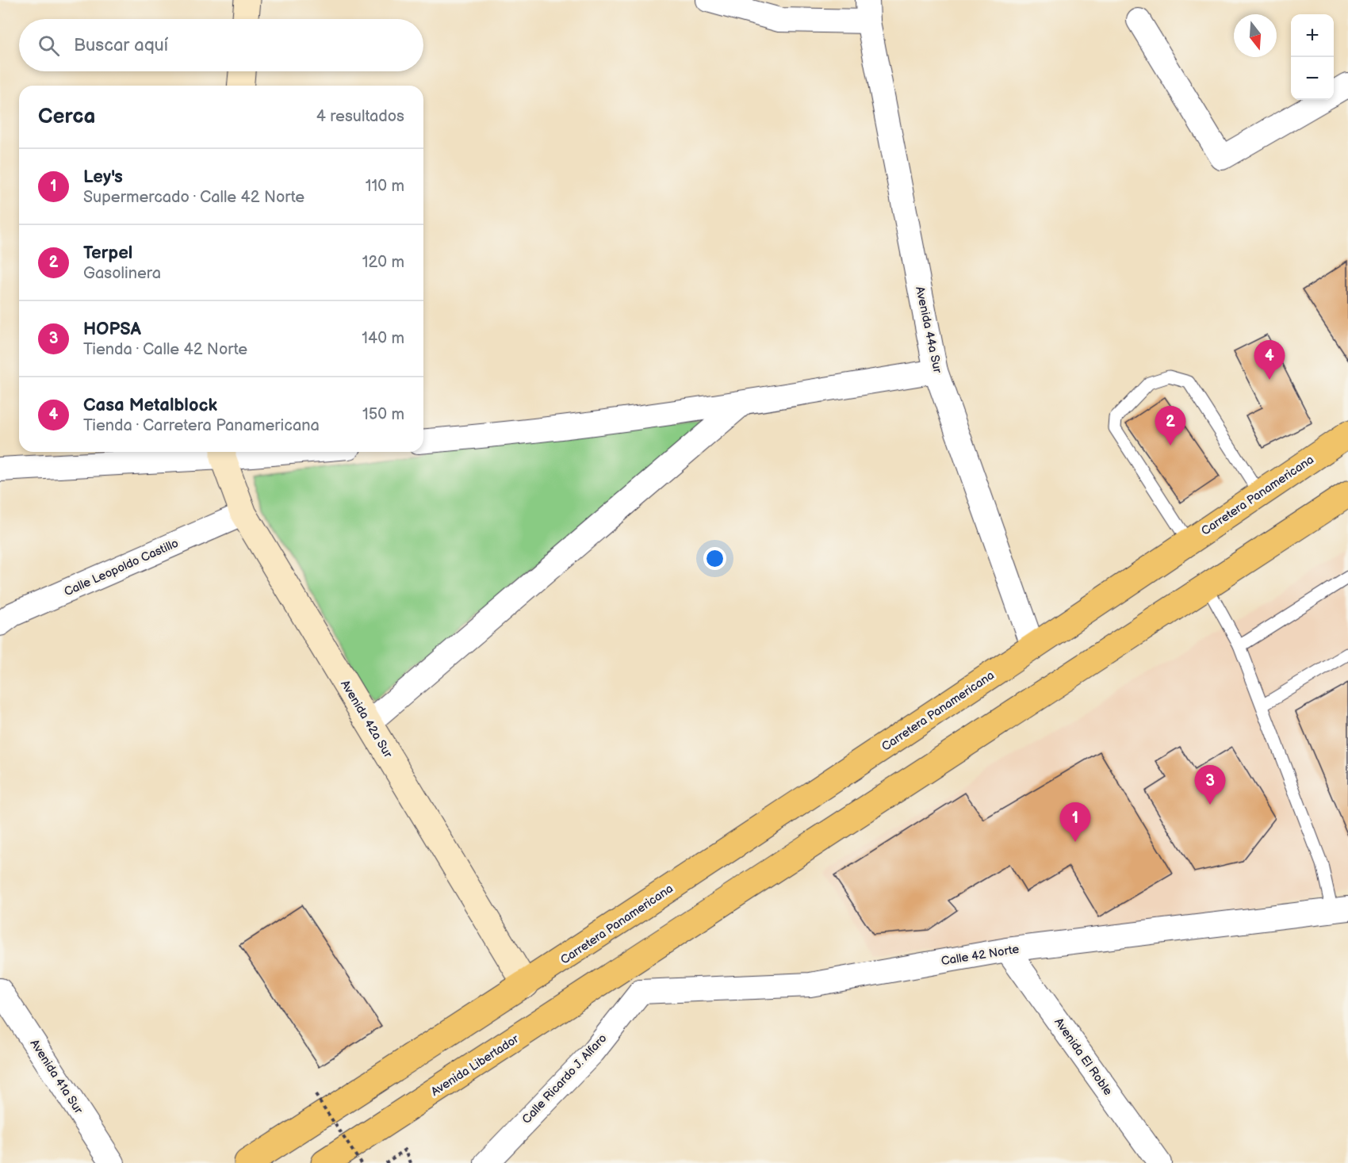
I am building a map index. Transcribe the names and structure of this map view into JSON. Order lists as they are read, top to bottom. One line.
{"streets":{"highway":["Carretera Panamericana","Avenida Libertador"],"street":["Avenida 44a Sur","Calle Leopoldo Castillo","Avenida 42a Sur","Calle 42 Norte","Avenida El Roble","Avenida 41a Sur","Calle Ricardo J. Alfaro"]},"crossings":[["Avenida 44a Sur","Carretera Panamericana"],["Carretera Panamericana","Avenida 42a Sur"],["Calle Leopoldo Castillo","Avenida 42a Sur"],["Calle 42 Norte","Avenida El Roble"],["Calle 42 Norte","Calle Ricardo J. Alfaro"]],"north":"bottom","page":{"map_buttons":["+","−"],"search":"Buscar aquí","heading":["Cerca","4 resultados"],"list":[{"mark":"1","name":"Ley's","note":"Supermercado · Calle 42 Norte","value":"110 m"},{"mark":"2","name":"Terpel","note":"Gasolinera","value":"120 m"},{"mark":"3","name":"HOPSA","note":"Tienda · Calle 42 Norte","value":"140 m"},{"mark":"4","name":"Casa Metalblock","note":"Tienda · Carretera Panamericana","value":"150 m"}],"pins":["4","2","3","1"]}}
